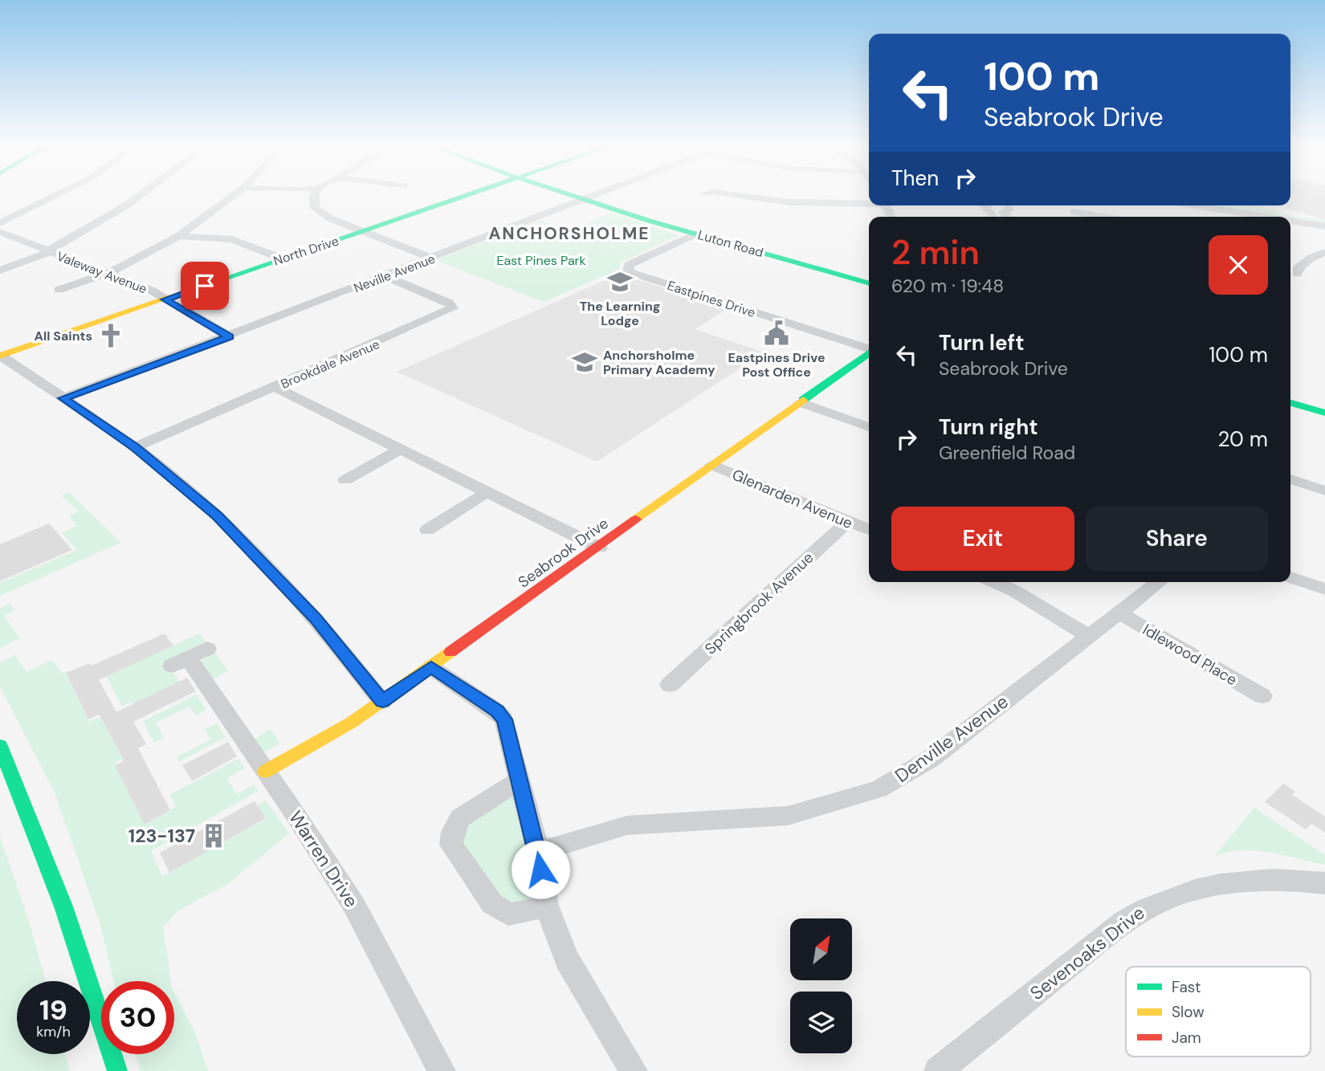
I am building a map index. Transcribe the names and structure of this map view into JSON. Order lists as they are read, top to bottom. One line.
{"streets":{"street":["Luton Road","North Drive","Valeway Avenue","Neville Avenue","Eastpines Drive","Brookdale Avenue","Glenarden Avenue","Seabrook Drive","Springbrook Avenue","Idlewood Place","Denville Avenue","Warren Drive","Sevenoaks Drive"]},"crossings":[["Luton Road","Neville Avenue"],["Luton Road","Eastpines Drive"],["North Drive","Valeway Avenue"],["Valeway Avenue","Neville Avenue"],["Neville Avenue","Brookdale Avenue"],["Glenarden Avenue","Seabrook Drive"],["Glenarden Avenue","Springbrook Avenue"],["Seabrook Drive","Warren Drive"],["Idlewood Place","Denville Avenue"]],"districts":["ANCHORSHOLME"],"parks":["East Pines Park"],"places":{"school or university":["The Learning Lodge","Anchorsholme Primary Academy"],"public building":["Eastpines Drive Post Office"],"church":["All Saints"],"building":["123-137"]},"legend":["Fast","Slow","Jam"],"north":"top right","page":{"turn":["100 m","Seabrook Drive"],"then":"Then","heading":["2 min","620 m · 19:48"],"list":[{"name":"Turn left","note":"Seabrook Drive","value":"100 m"},{"name":"Turn right","note":"Greenfield Road","value":"20 m"}],"buttons":["Exit","Share"],"speed":"19 km/h","limit":"30"}}
